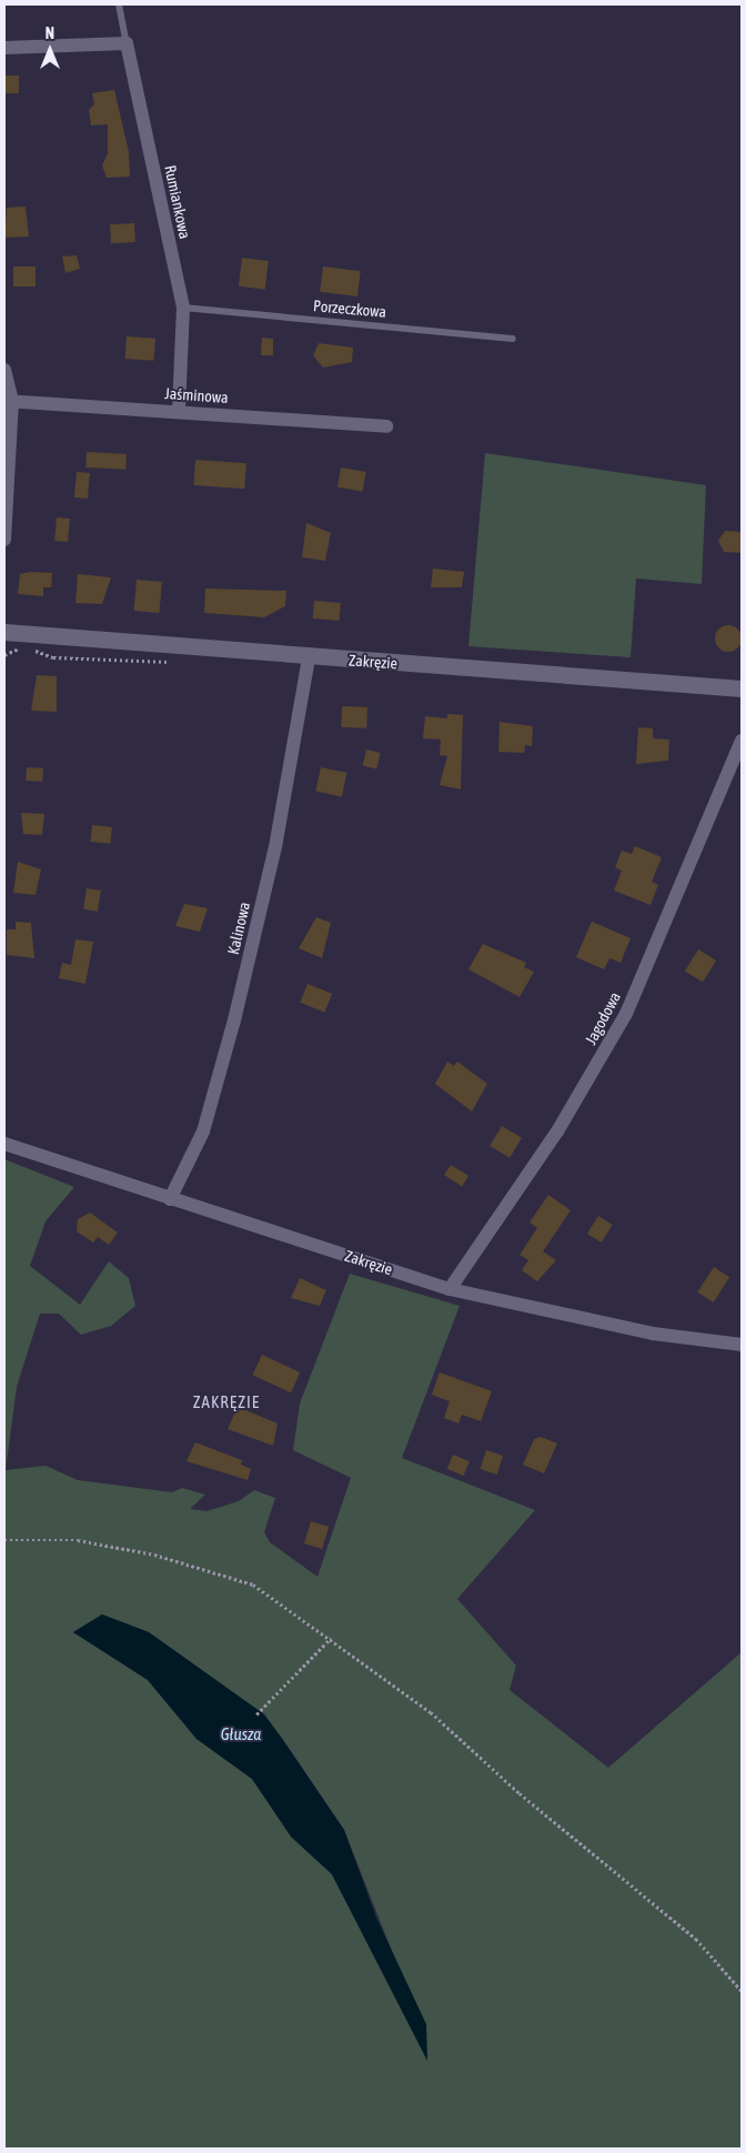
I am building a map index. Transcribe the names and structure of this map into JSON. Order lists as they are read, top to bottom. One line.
{"streets":{"street":["Rumiankowa","Jaśminowa","Zakręzie","Kalinowa","Jagodowa"],"lane":["Porzeczkowa"]},"crossings":[["Rumiankowa","Porzeczkowa"],["Rumiankowa","Jaśminowa"],["Zakręzie","Kalinowa"],["Zakręzie","Jagodowa"]],"districts":["ZAKRĘZIE"],"water":["Głusza"],"north":"top"}
